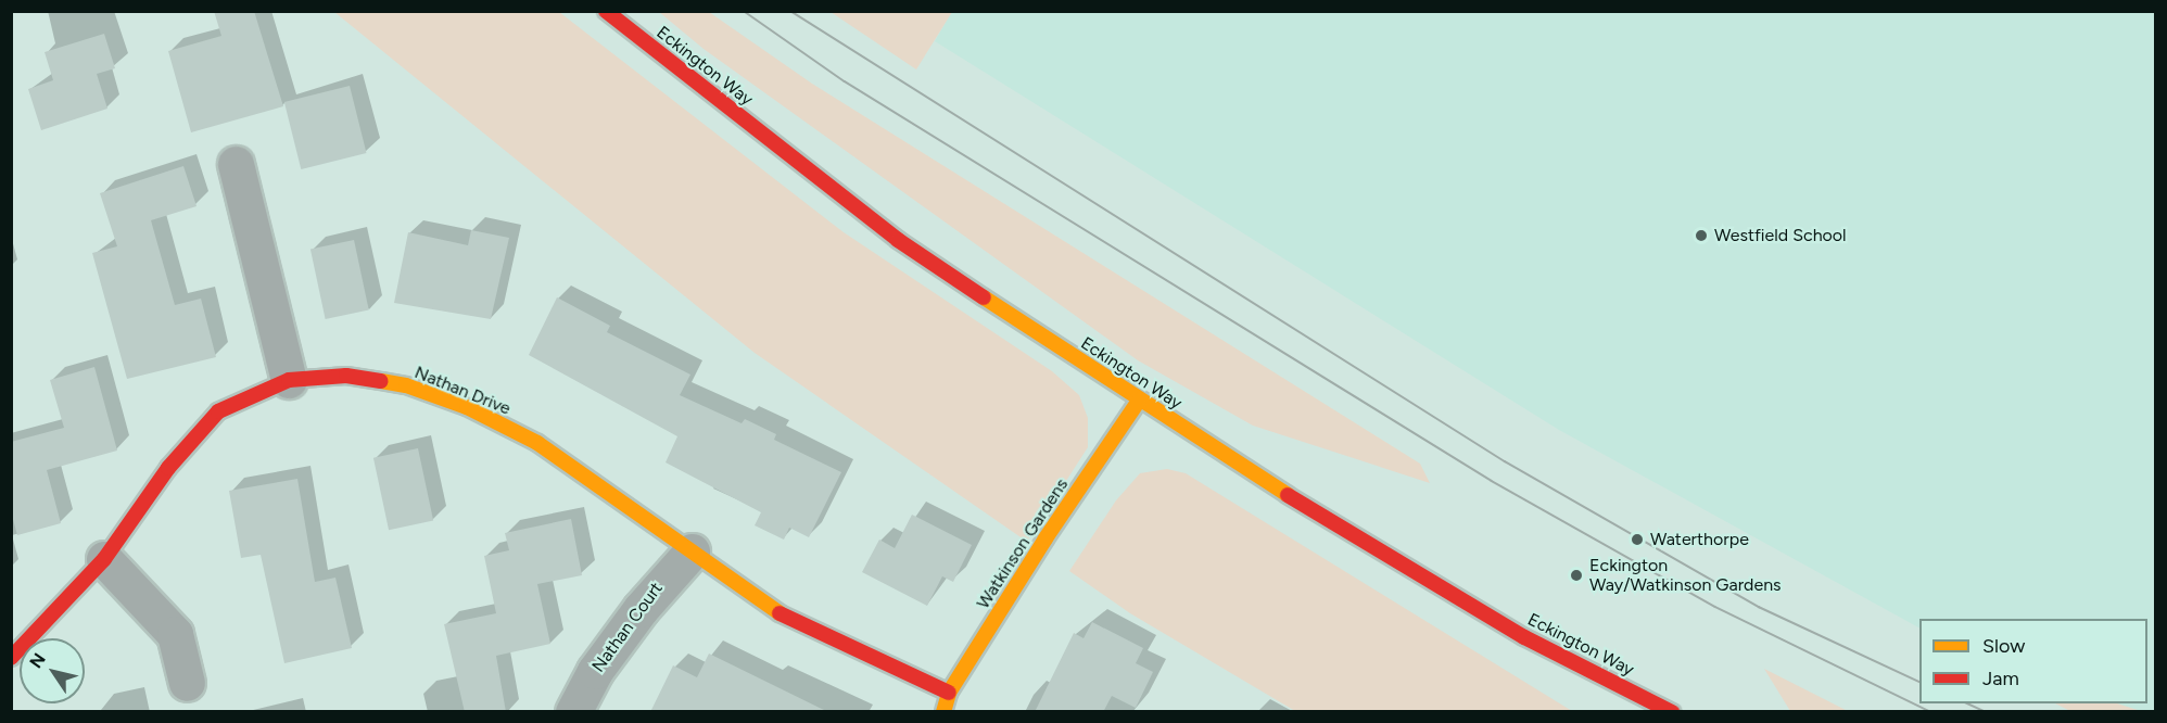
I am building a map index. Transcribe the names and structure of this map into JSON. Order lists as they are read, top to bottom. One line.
{"streets":{"street":["Eckington Way","Nathan Drive","Watkinson Gardens","Nathan Court"]},"crossings":[["Eckington Way","Watkinson Gardens"],["Nathan Drive","Watkinson Gardens"],["Nathan Drive","Nathan Court"]],"places":["Westfield School","Waterthorpe","Eckington Way/Watkinson Gardens"],"legend":["Slow","Jam"],"north":"top left"}
